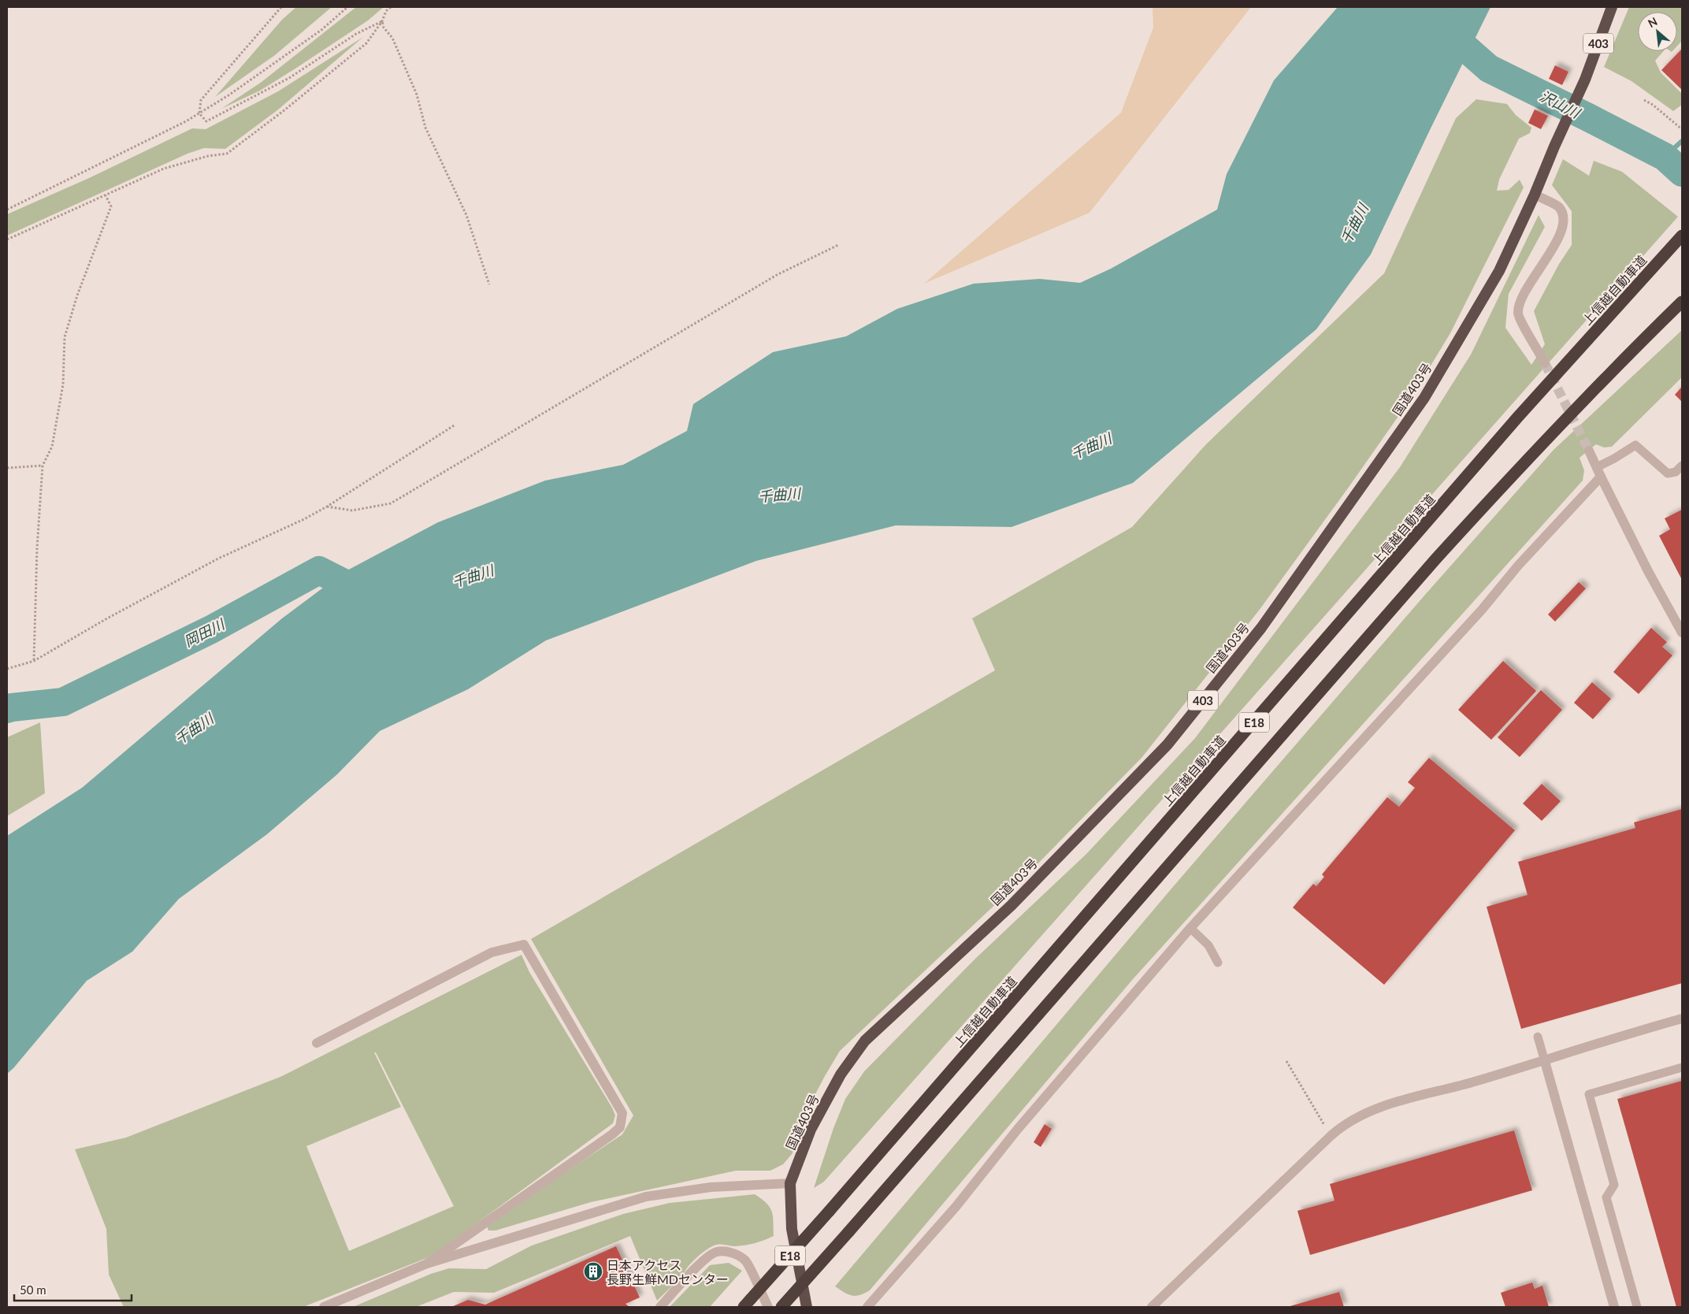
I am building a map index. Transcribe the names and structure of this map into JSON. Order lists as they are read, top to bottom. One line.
{"streets":{"highway":["403","上信越自動車道","国道403号","E18"]},"water":["沢山川","千曲川","岡田川"],"places":{"building":["日本アクセス 長野生鮮MDセンター"]},"scale_bar":"50 m","north":"top left"}
